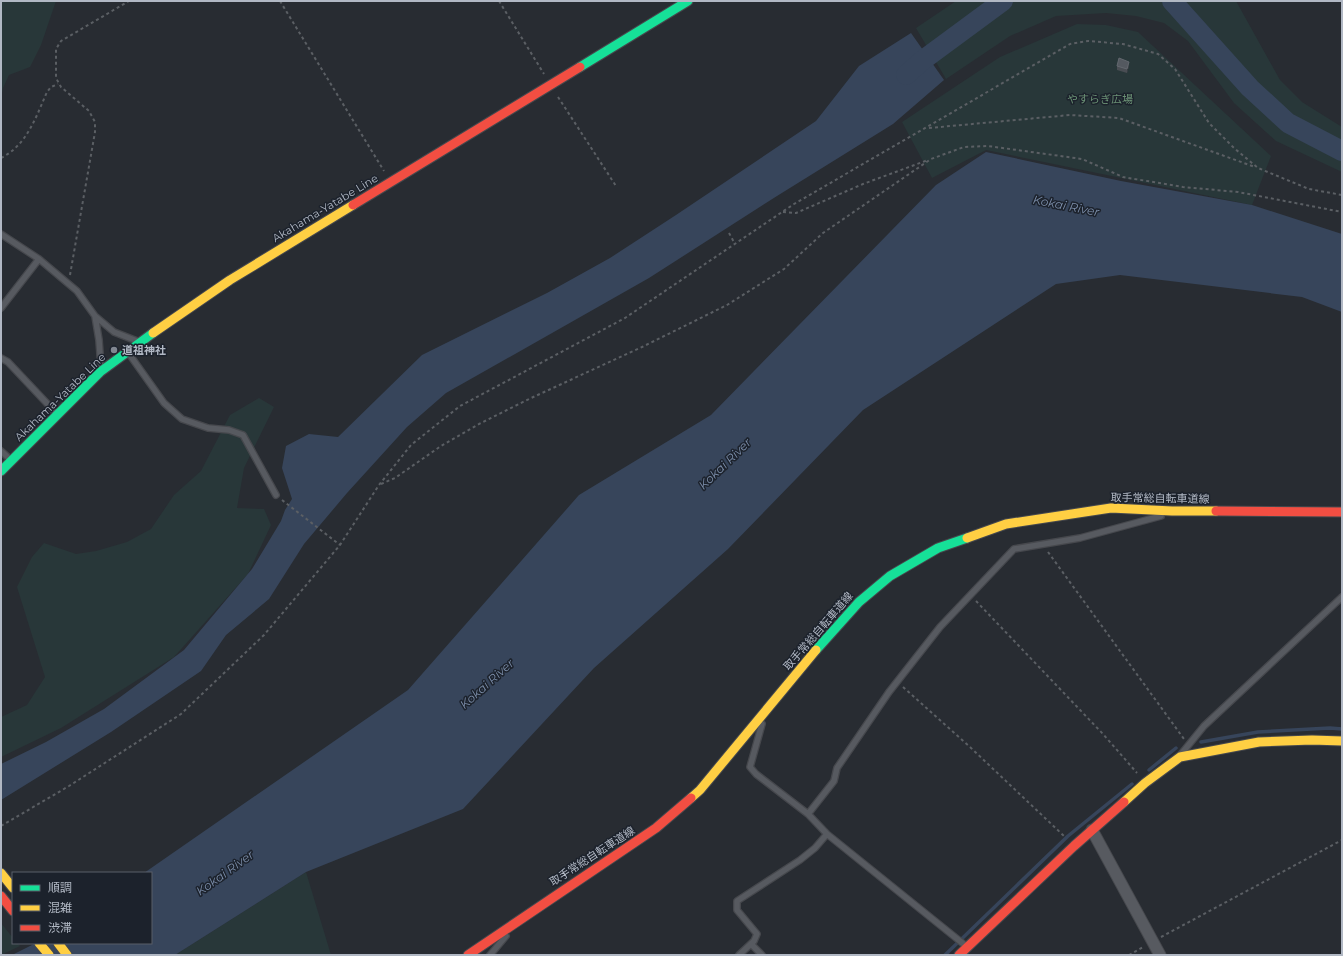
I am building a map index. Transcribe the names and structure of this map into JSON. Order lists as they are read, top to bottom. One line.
{"streets":{"main road":["Akahama-Yatabe Line","取手常総自転車道線"]},"water":["Kokai River"],"parks":["やすらぎ広場"],"places":["道祖神社"],"legend":["順調","混雑","渋滞"]}
